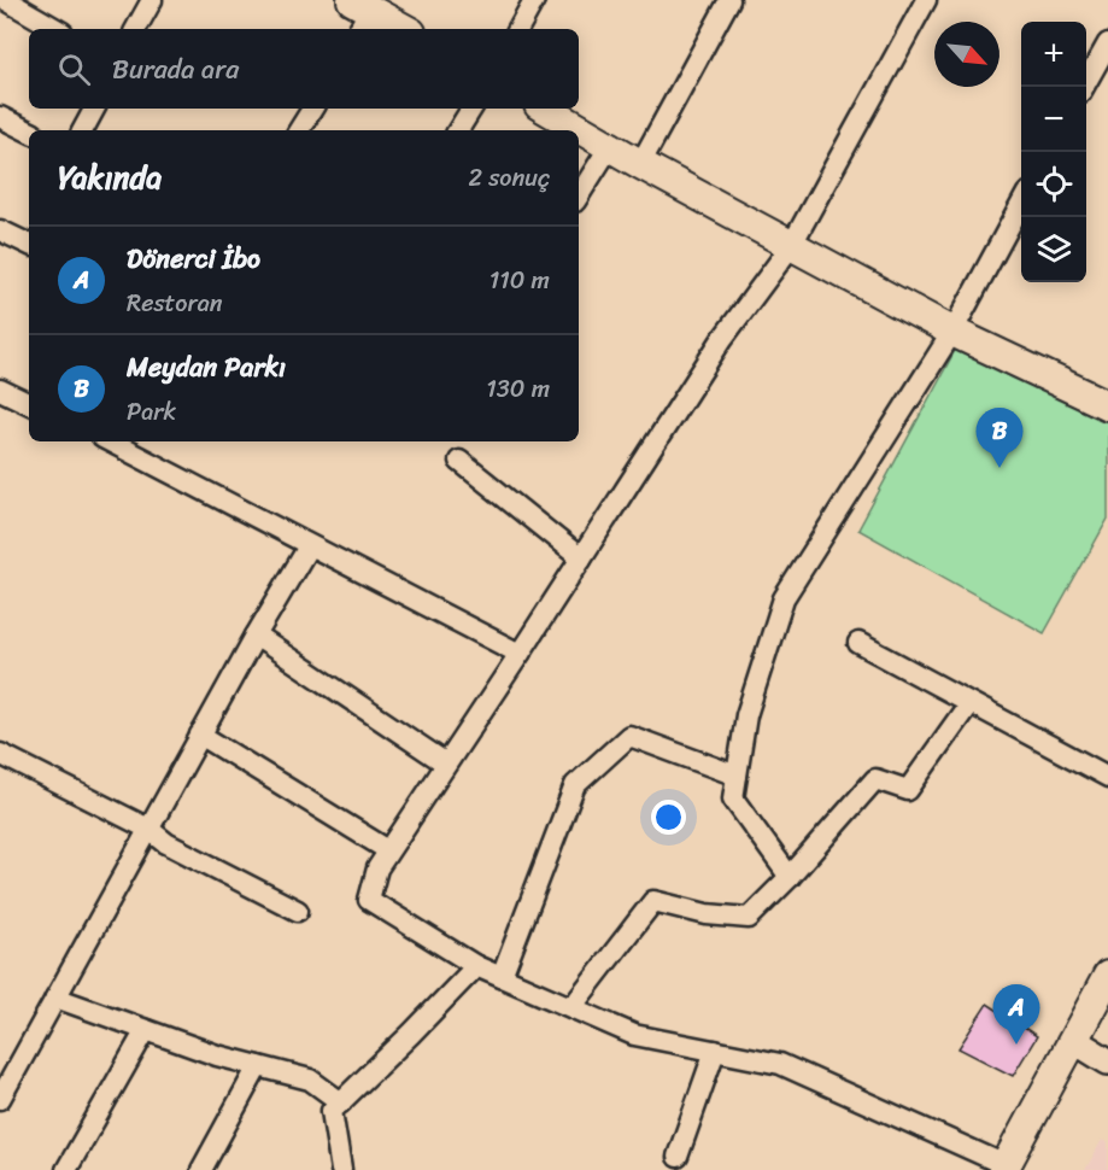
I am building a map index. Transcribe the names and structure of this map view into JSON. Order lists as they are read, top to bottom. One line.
{"north":"bottom right","page":{"map_buttons":["+","−"],"search":"Burada ara","heading":["Yakında","2 sonuç"],"list":[{"mark":"A","name":"Dönerci İbo","note":"Restoran","value":"110 m"},{"mark":"B","name":"Meydan Parkı","note":"Park","value":"130 m"}],"pins":["B","A"]}}
